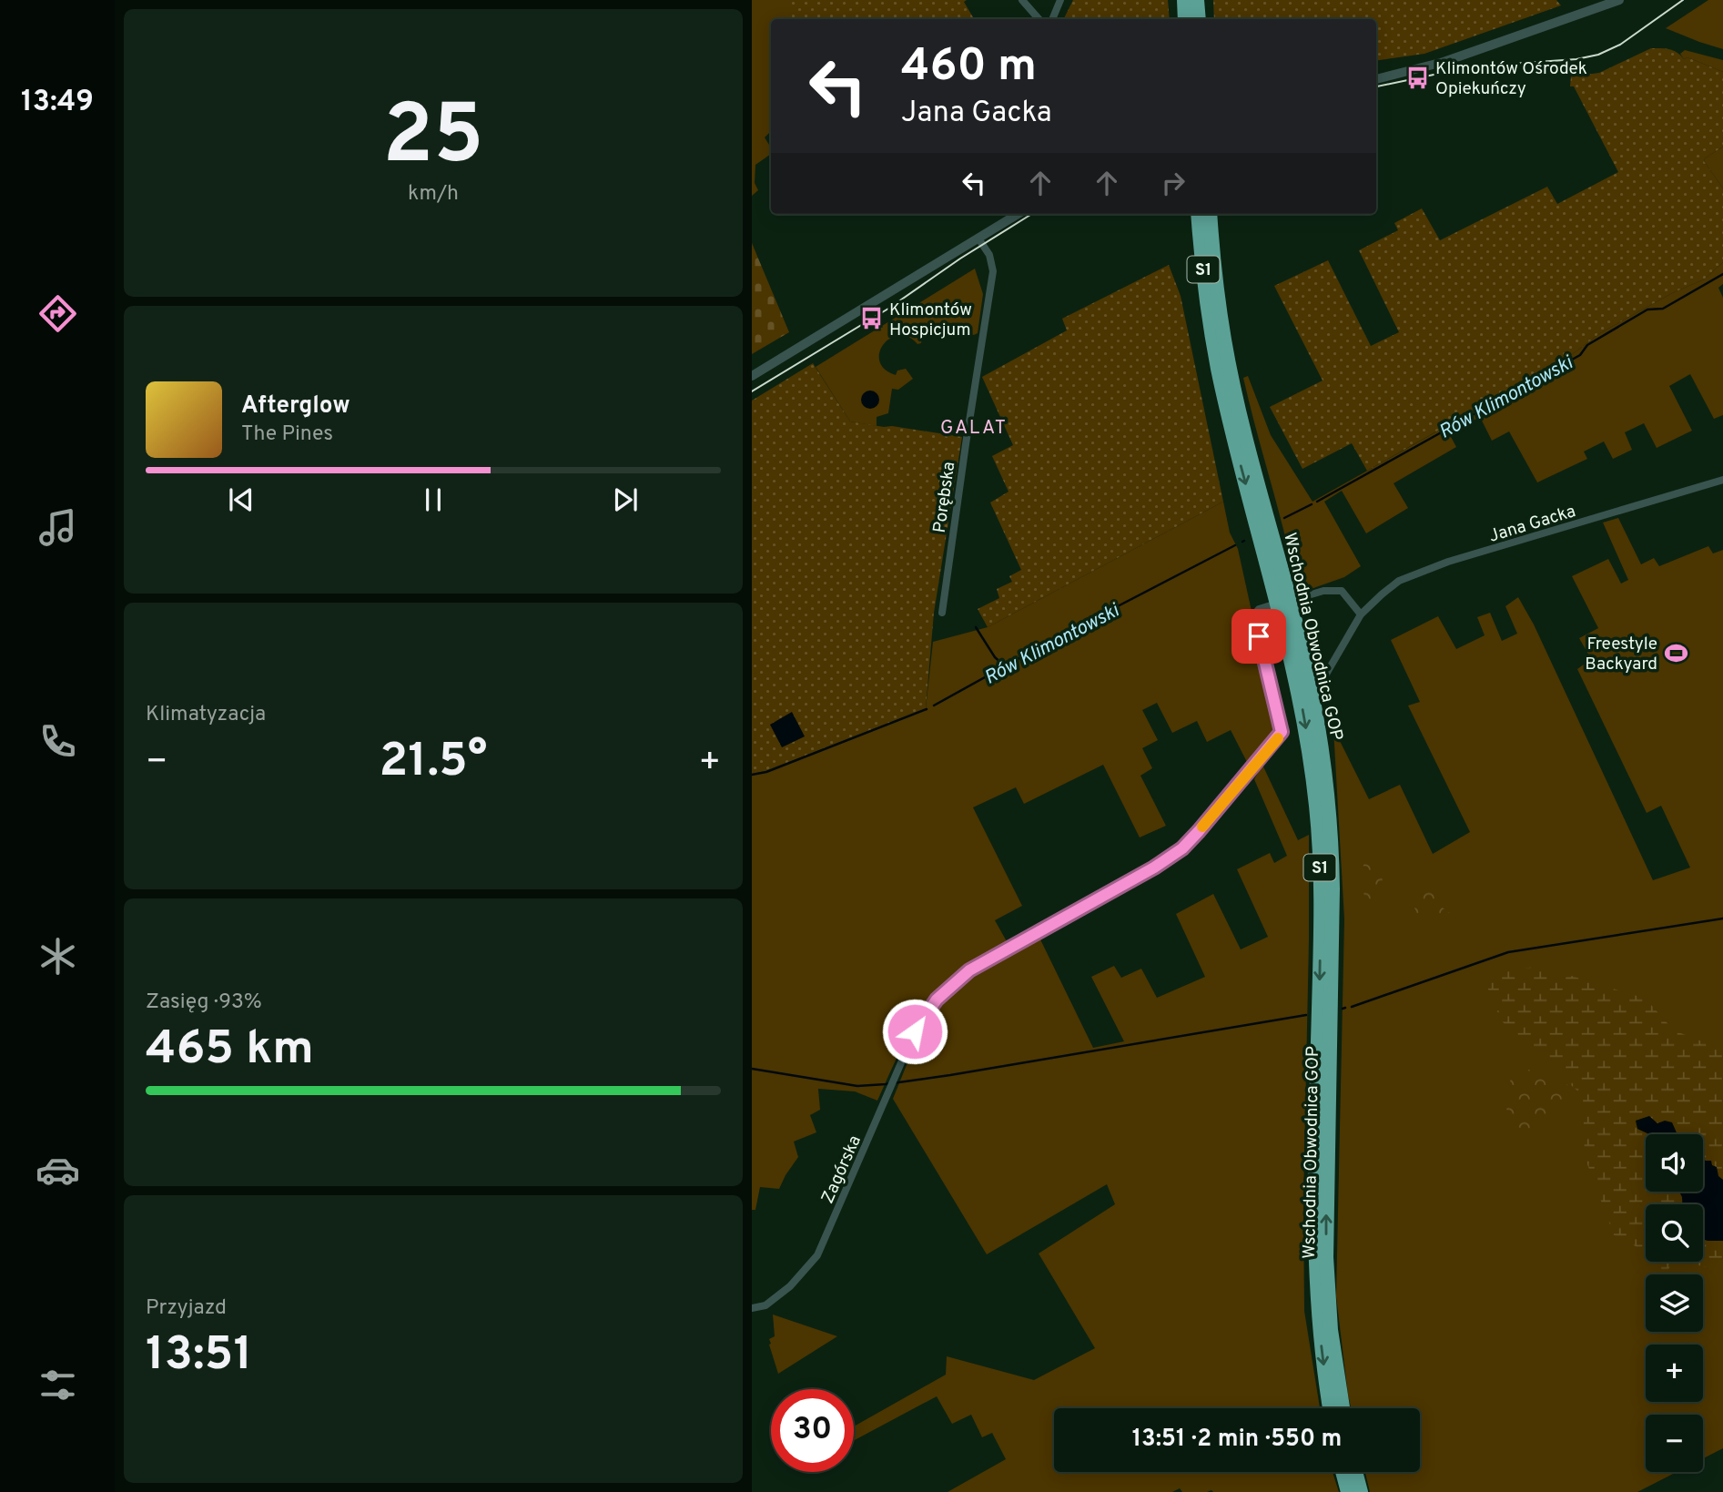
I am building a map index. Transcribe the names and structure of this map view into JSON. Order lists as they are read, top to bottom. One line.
{"streets":{"highway":["S1","Wschodnia Obwodnica GOP"],"street":["Porębska","Jana Gacka","Zagórska"]},"districts":["GALAT"],"water":["Rów Klimontowski"],"places":{"bus stop":["Klimontów Ośrodek Opiekuńczy","Klimontów Hospicjum"],"sports":["Freestyle Backyard"]},"page":{"tabs":"13:49","tile":[["25","km/h"],"Klimatyzacja",["Zasięg · 93%","465 km"],["Przyjazd","13:51"]],"turn":["460 m","Jana Gacka"],"song":["Afterglow","The Pines"],"heat":["−","21.5°","+"],"map_buttons":["+","−"],"limit":"30","trip":"13:51 · 2 min · 550 m"}}
